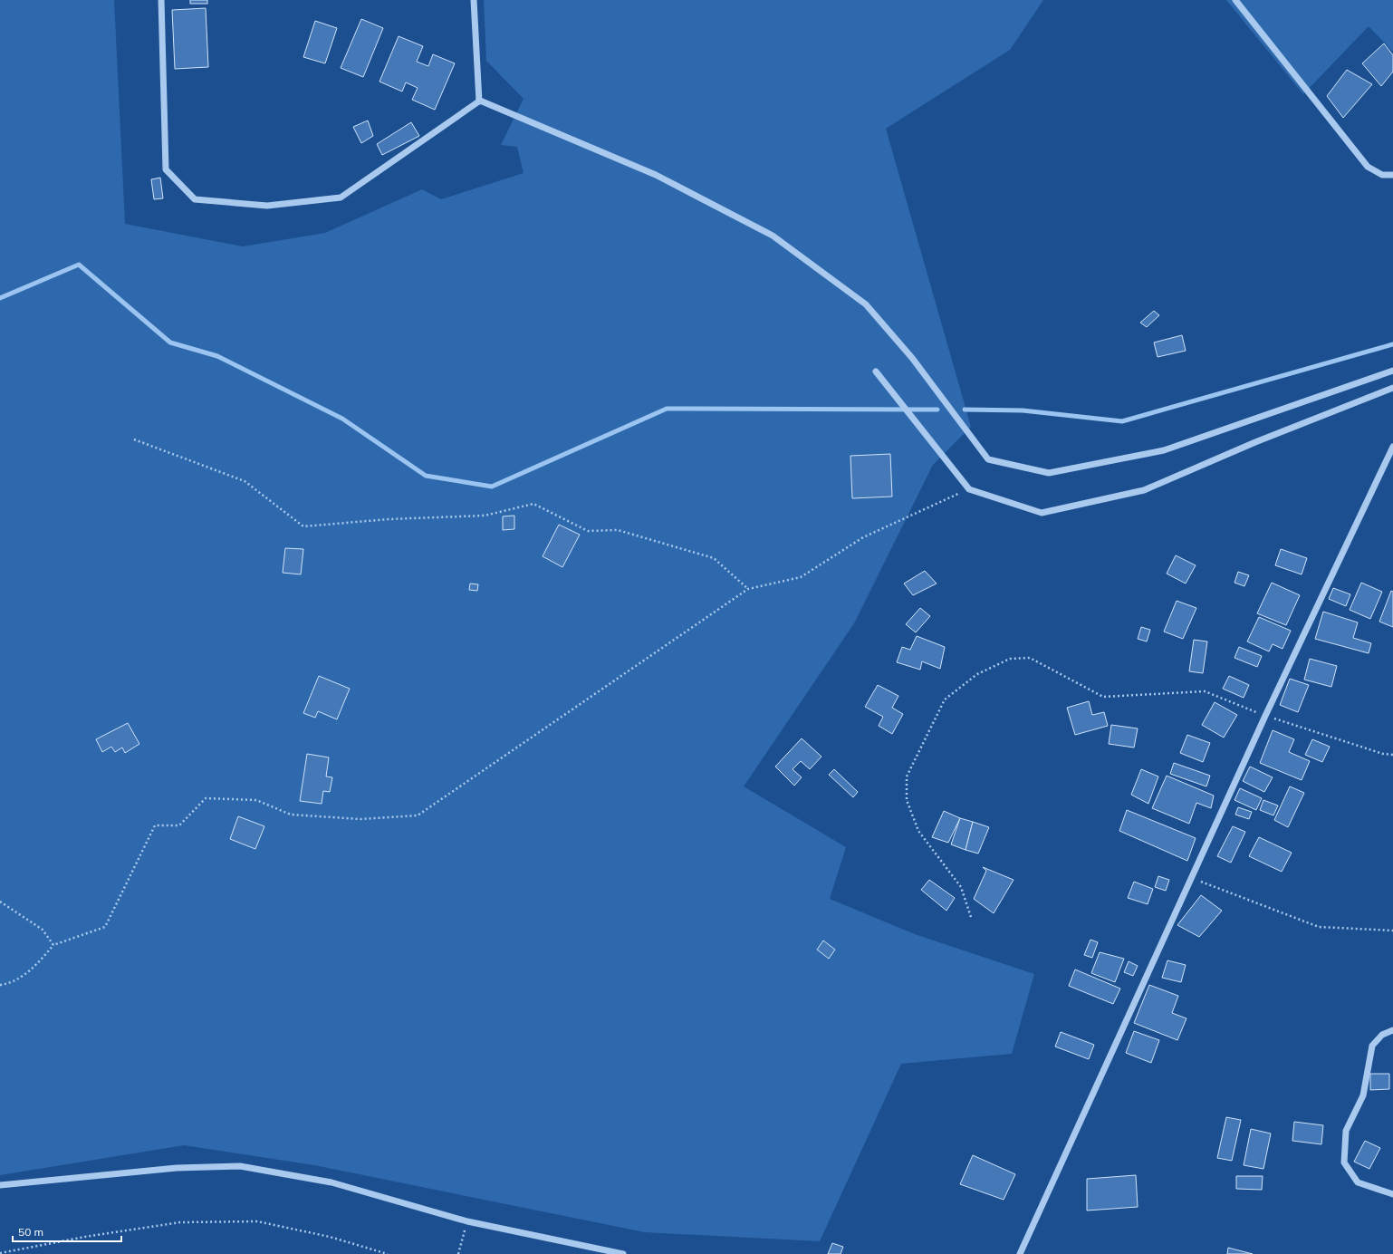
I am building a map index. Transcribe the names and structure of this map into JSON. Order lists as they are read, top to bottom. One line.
{"scale_bar":"50 m"}
